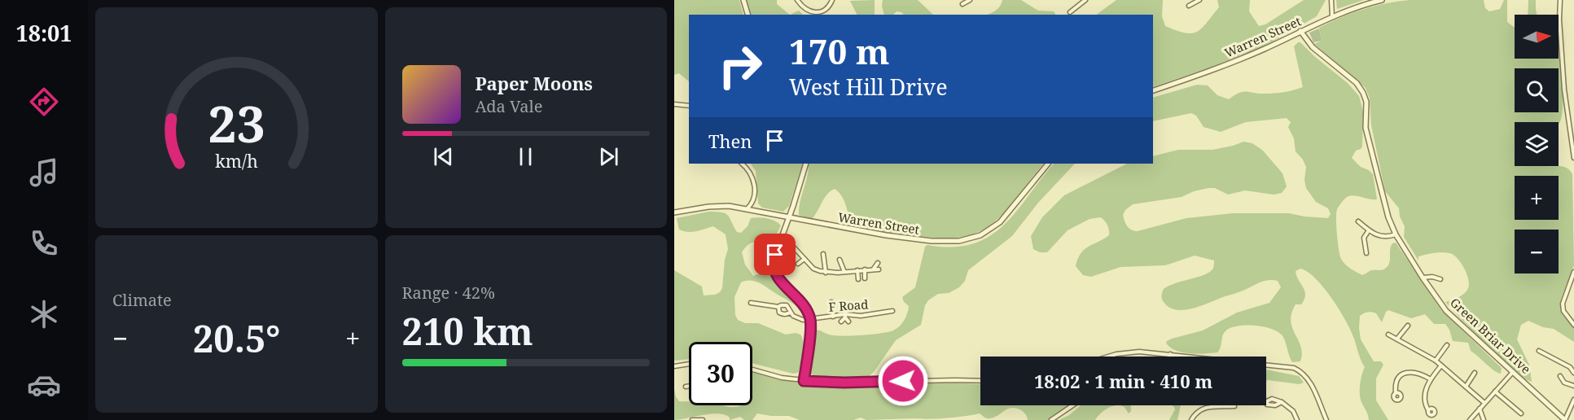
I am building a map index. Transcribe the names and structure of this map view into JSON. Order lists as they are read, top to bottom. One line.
{"streets":{"street":["Warren Street","F Road","Green Briar Drive"]},"crossings":[["Warren Street","Green Briar Drive"]],"north":"right","page":{"tabs":"18:01","map_buttons":["+","−"],"turn":["170 m","West Hill Drive"],"song":["Paper Moons","Ada Vale"],"then":"Then","tile":["Climate",["Range · 42%","210 km"]],"heat":["−","20.5°","+"],"limit":"30","trip":"18:02 · 1 min · 410 m","gauge":["23","km/h"]}}
